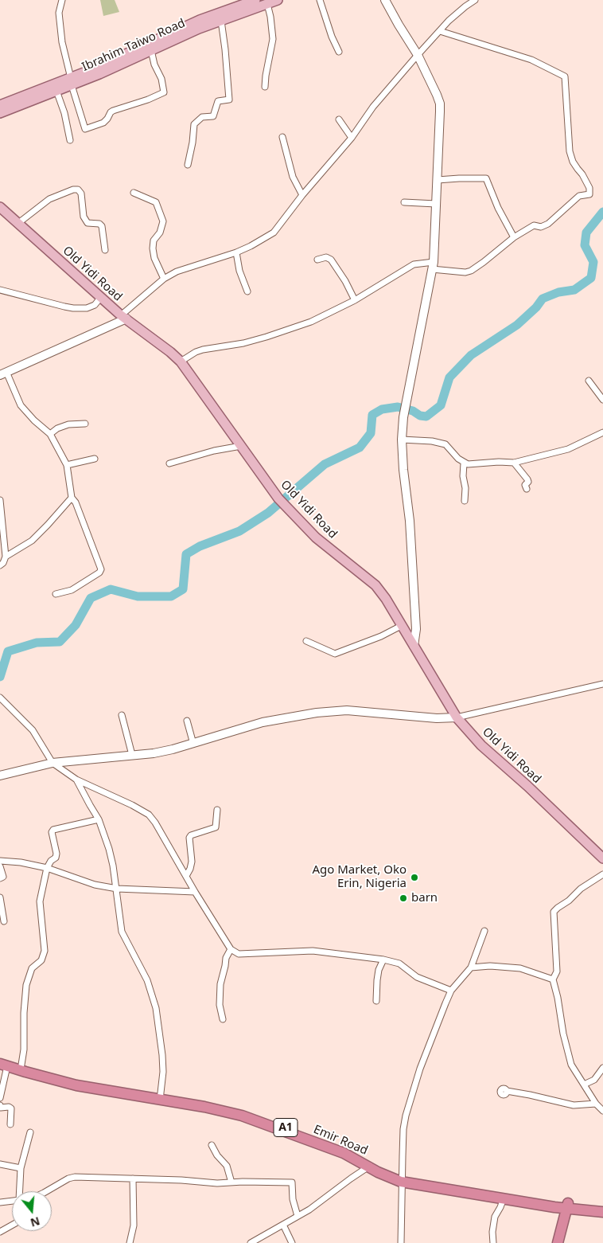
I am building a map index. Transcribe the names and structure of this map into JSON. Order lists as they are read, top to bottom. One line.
{"streets":{"highway":["A1","Emir Road"],"main road":["Ibrahim Taiwo Road","Old Yidi Road"]},"places":["Ago Market, Oko Erin, Nigeria","barn"],"north":"bottom"}
